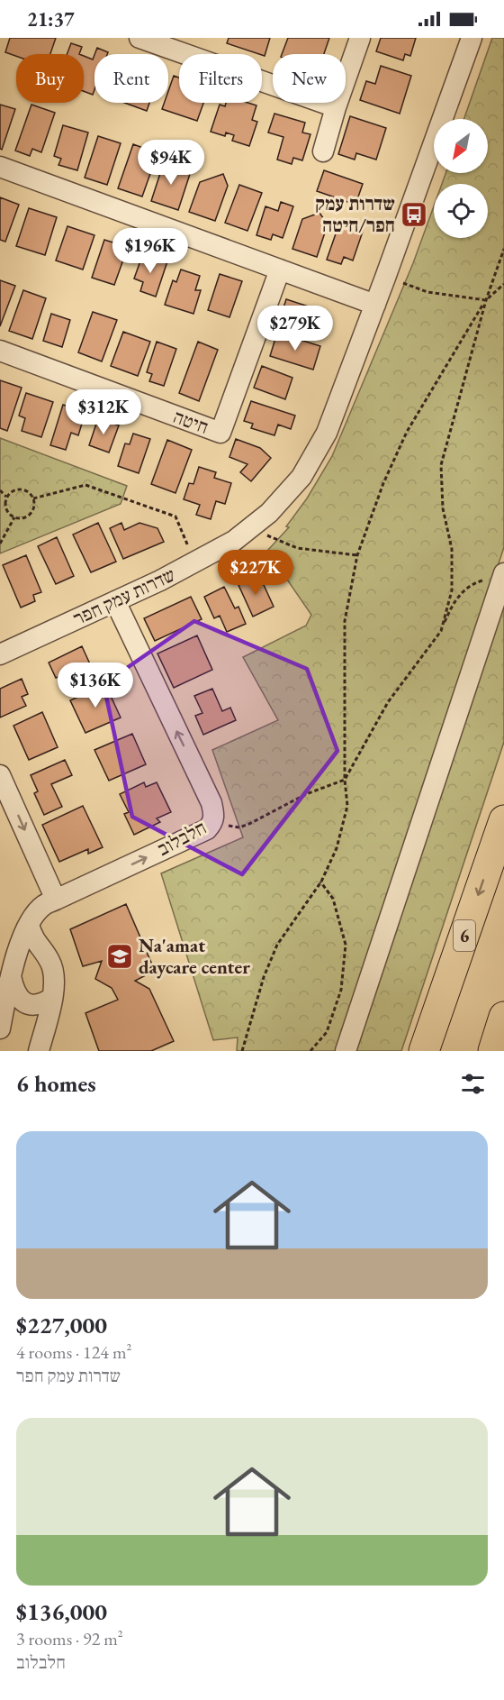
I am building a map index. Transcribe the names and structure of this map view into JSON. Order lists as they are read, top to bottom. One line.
{"streets":{"highway":["6"],"street":["חיטה","שדרות עמק חפר","חלבלוב"]},"crossings":[["שדרות עמק חפר","חלבלוב"]],"places":{"bus stop":["שדרות עמק חפר/חיטה"],"school or university":["Na'amat daycare center"]},"north":"bottom left","page":{"status":"21:37","chip":["Buy","Rent","Filters","New"],"price":["$94K","$196K","$279K","$312K","$227K","$136K"],"heading":"6 homes","list":[{"name":"$227,000","note":"4 rooms · 124 m² · שדרות עמק חפר"},{"name":"$136,000","note":"3 rooms · 92 m² · חלבלוב"}]}}
